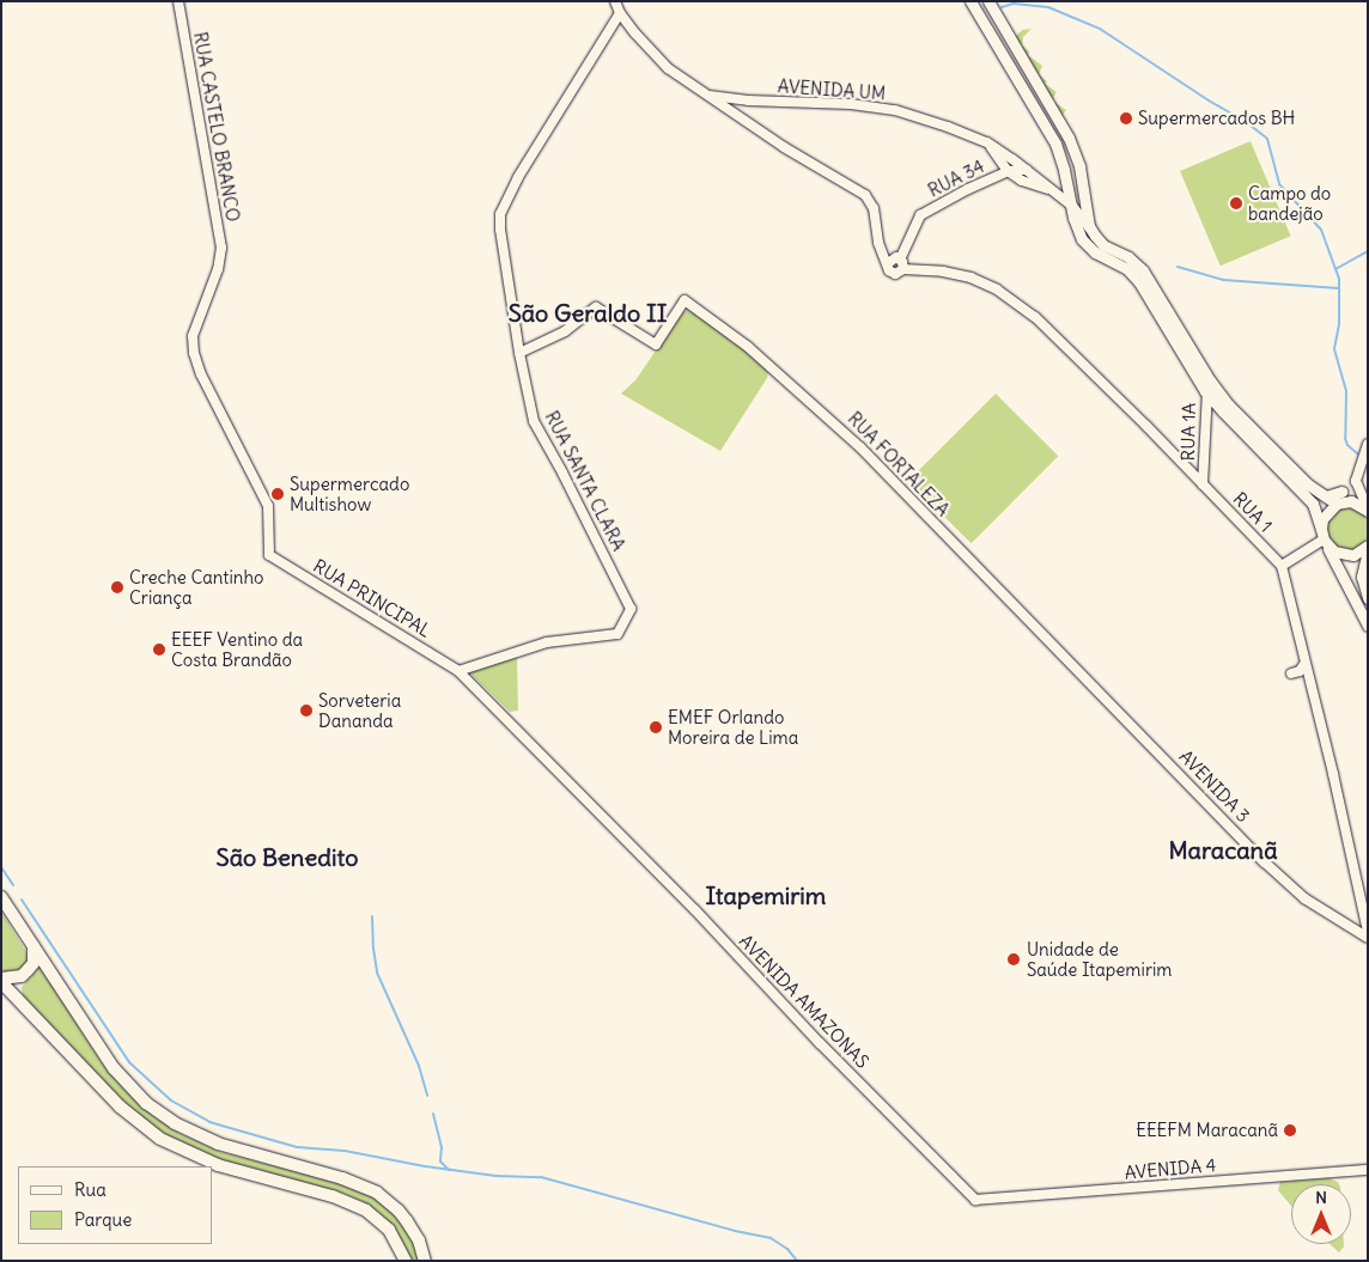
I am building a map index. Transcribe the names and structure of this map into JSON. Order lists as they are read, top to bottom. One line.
{"streets":{"street":["AVENIDA UM","RUA CASTELO BRANCO","RUA 34","RUA 1A","RUA FORTALEZA","RUA SANTA CLARA","RUA 1","RUA PRINCIPAL","AVENIDA 3","AVENIDA AMAZONAS","AVENIDA 4"]},"crossings":[["AVENIDA UM","RUA 34"],["RUA CASTELO BRANCO","RUA PRINCIPAL"],["RUA 34","RUA 1"],["RUA 1A","RUA 1"],["RUA FORTALEZA","RUA SANTA CLARA"],["RUA FORTALEZA","AVENIDA 3"],["RUA SANTA CLARA","RUA PRINCIPAL"],["RUA SANTA CLARA","AVENIDA AMAZONAS"],["RUA PRINCIPAL","AVENIDA AMAZONAS"],["AVENIDA AMAZONAS","AVENIDA 4"]],"districts":["São Geraldo II","Maracanã","São Benedito","Itapemirim"],"places":["Supermercados BH","Campo do bandejão","Supermercado Multishow","Creche Cantinho Criança","EEEF Ventino da Costa Brandão","Sorveteria Dananda","EMEF Orlando Moreira de Lima","Unidade de Saúde Itapemirim","EEEFM Maracanã"],"legend":["Rua","Parque"],"north":"top"}
